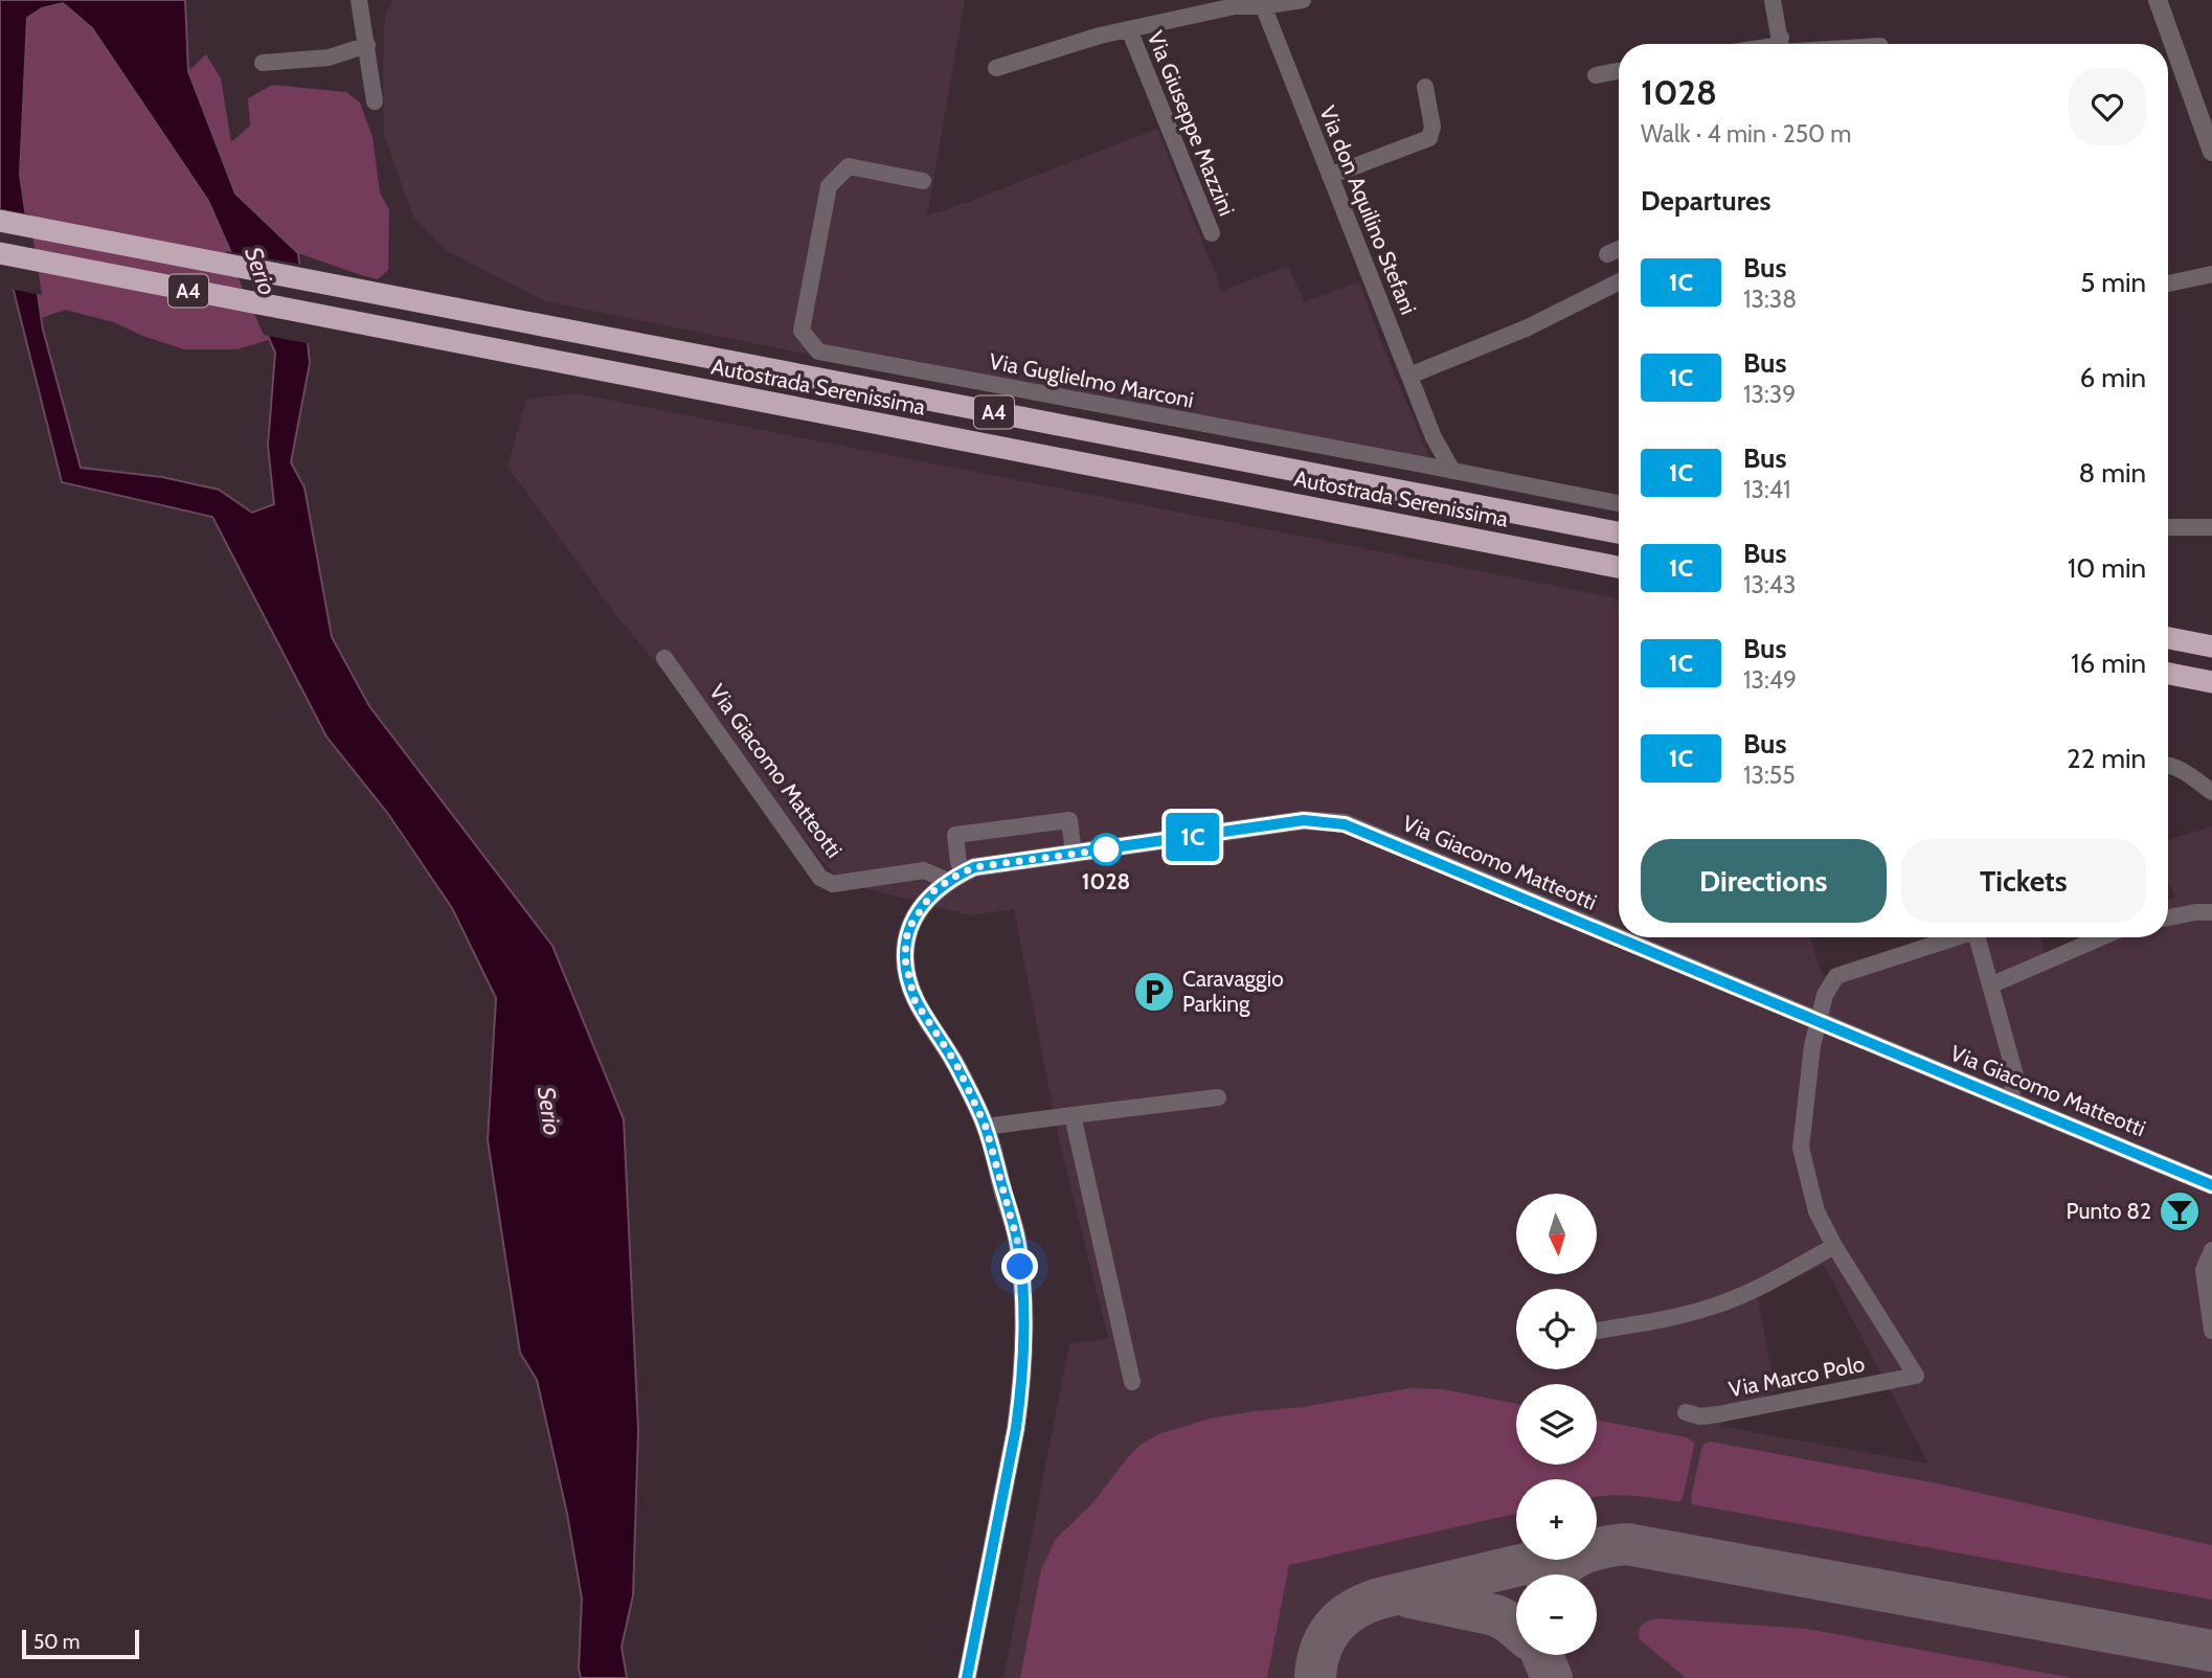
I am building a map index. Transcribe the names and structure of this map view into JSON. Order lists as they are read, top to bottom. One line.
{"streets":{"highway":["A4","Autostrada Serenissima"],"street":["Via Giuseppe Mazzini","Via don Aquilino Stefani","Via Guglielmo Marconi","Via Giacomo Matteotti","Via Marco Polo"]},"crossings":[["Via don Aquilino Stefani","Via Guglielmo Marconi"]],"water":["Serio"],"places":{"other":["1028"],"parking":["Caravaggio Parking"],"bar":["Punto 82"]},"lines":["bus line 1C"],"scale_bar":"50 m","north":"bottom","page":{"on_map":"1C","heading":[["1028","Walk · 4 min · 250 m"],"Departures"],"list":[{"mark":"1C","name":"Bus","note":"13:38","value":"5 min"},{"mark":"1C","name":"Bus","note":"13:39","value":"6 min"},{"mark":"1C","name":"Bus","note":"13:41","value":"8 min"},{"mark":"1C","name":"Bus","note":"13:43","value":"10 min"},{"mark":"1C","name":"Bus","note":"13:49","value":"16 min"},{"mark":"1C","name":"Bus","note":"13:55","value":"22 min"}],"buttons":["Directions","Tickets"],"map_buttons":["+","−"],"scale":"50 m"}}
